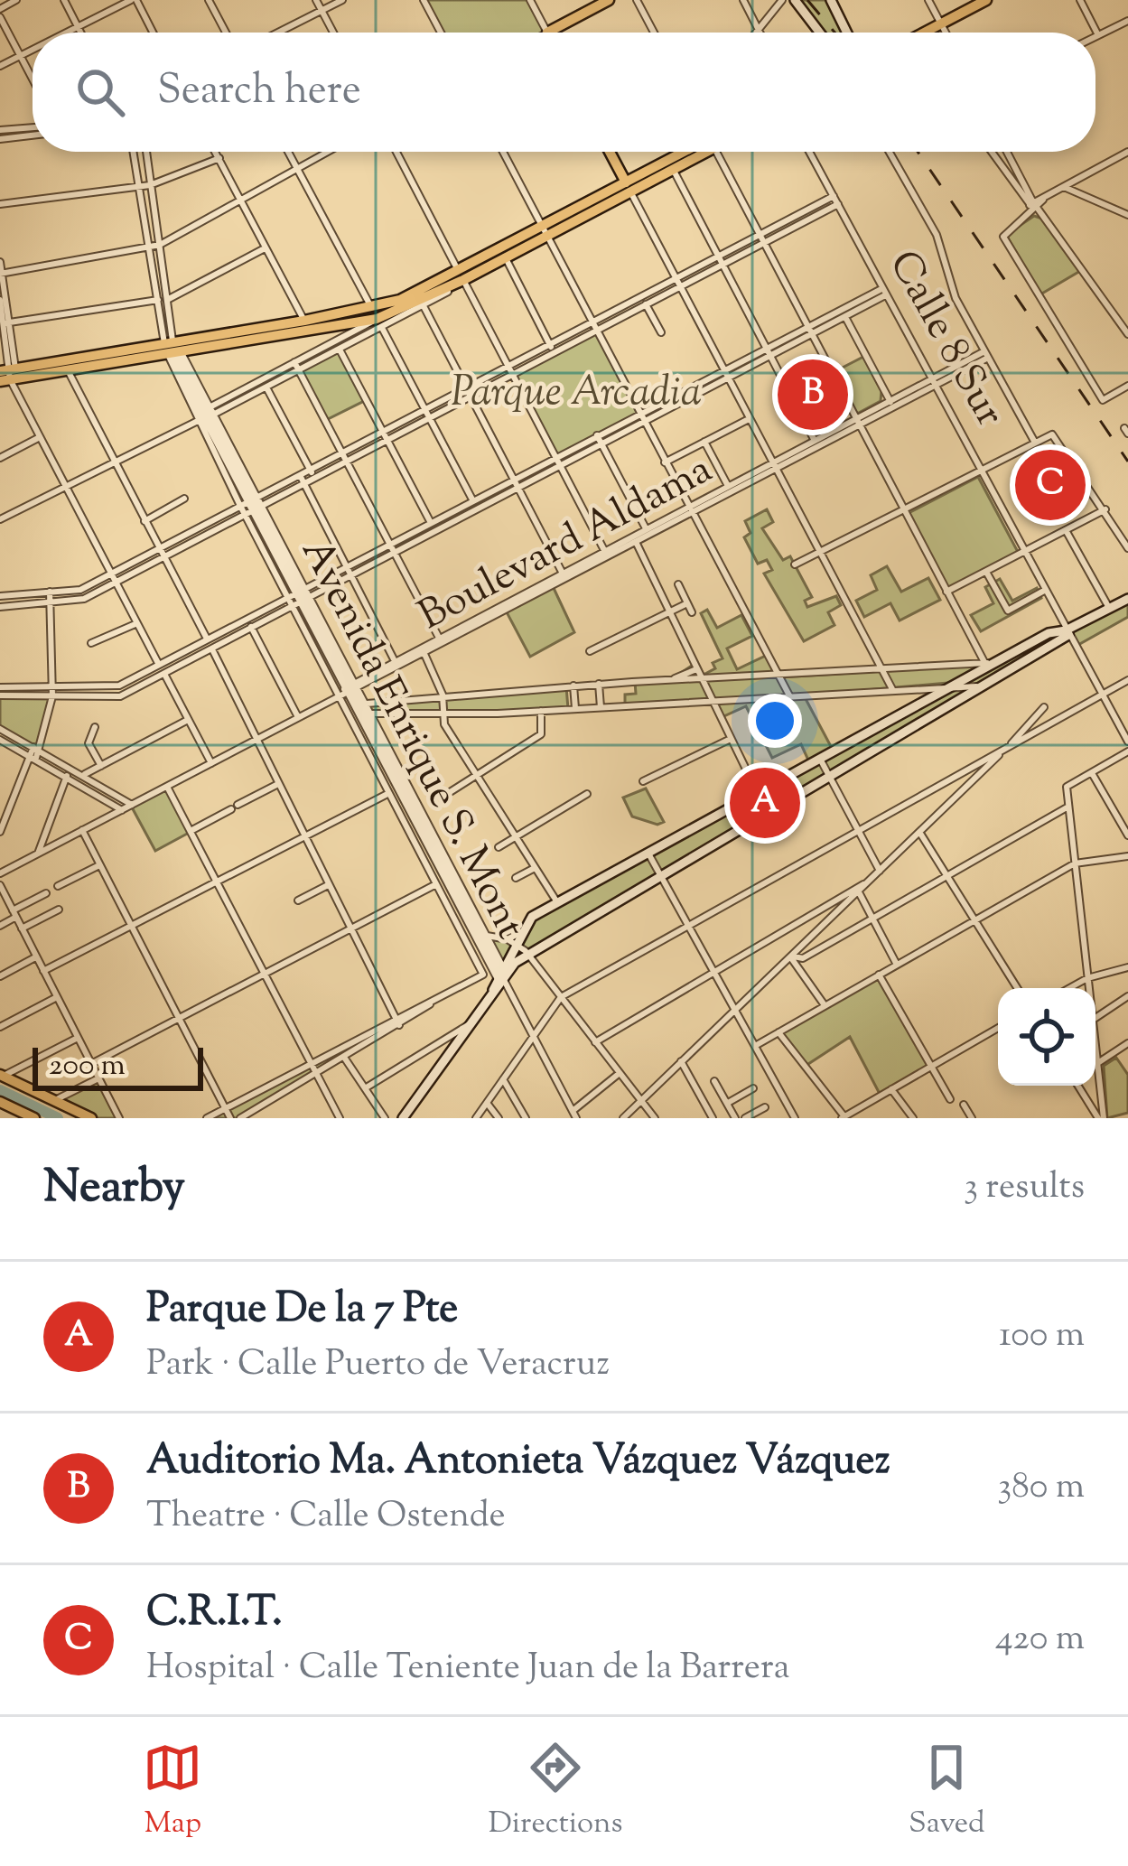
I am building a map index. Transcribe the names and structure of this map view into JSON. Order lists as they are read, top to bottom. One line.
{"streets":{"street":["Calle 8 Sur","Boulevard Aldama","Avenida Enrique S. Mont"]},"crossings":[["Calle 8 Sur","Boulevard Aldama"],["Boulevard Aldama","Avenida Enrique S. Mont"]],"parks":["Parque Arcadia"],"scale_bar":"200 m","page":{"search":"Search here","pins":["B","C","A"],"scale":"200 m","heading":["Nearby","3 results"],"list":[{"mark":"A","name":"Parque De la 7 Pte","note":"Park · Calle Puerto de Veracruz","value":"100 m"},{"mark":"B","name":"Auditorio Ma. Antonieta Vázquez Vázquez","note":"Theatre · Calle Ostende","value":"380 m"},{"mark":"C","name":"C.R.I.T.","note":"Hospital · Calle Teniente Juan de la Barrera","value":"420 m"}],"nav":["Map","Directions","Saved"]}}
